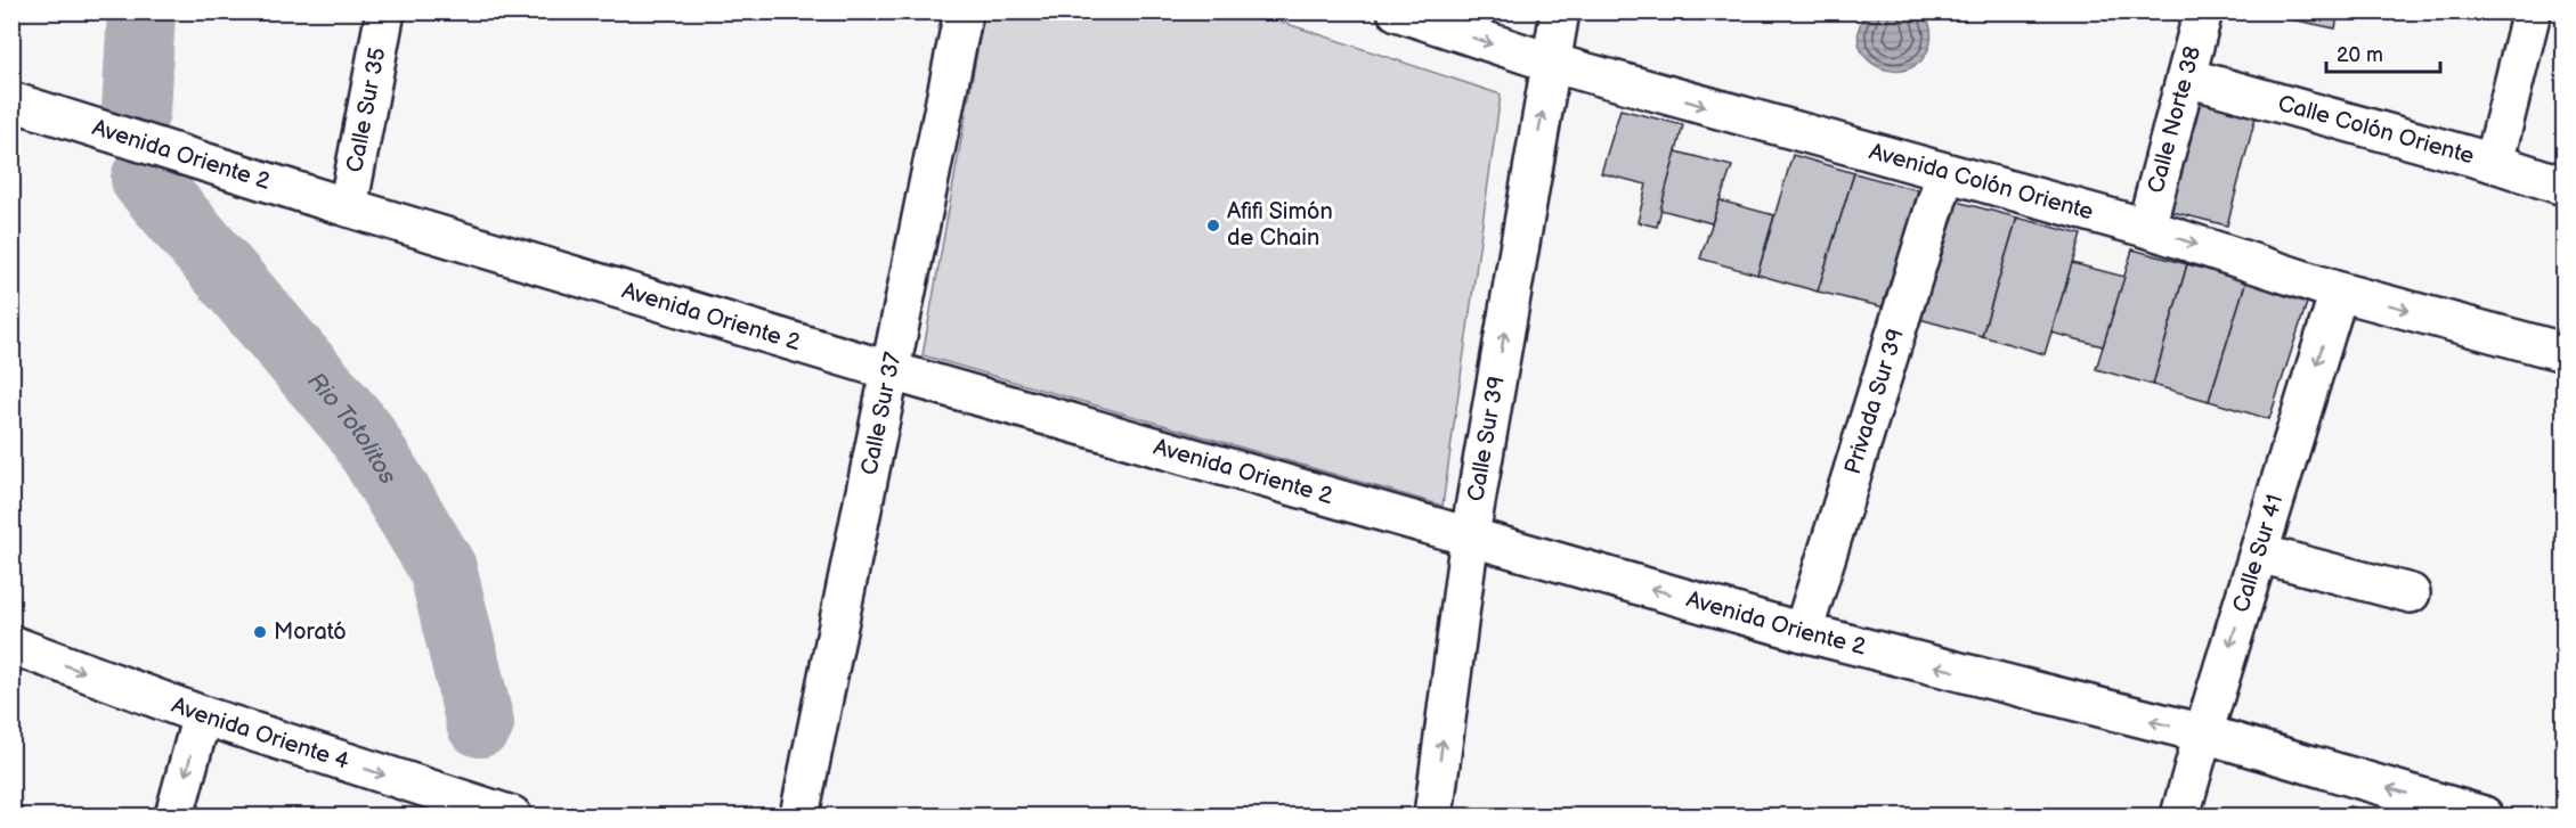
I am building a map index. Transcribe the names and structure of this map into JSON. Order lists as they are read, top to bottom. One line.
{"streets":{"street":["Calle Sur 35","Calle Norte 38","Calle Colón Oriente","Avenida Oriente 2","Avenida Colón Oriente","Privada Sur 39","Calle Sur 37","Calle Sur 39","Calle Sur 41","Avenida Oriente 4"]},"crossings":[["Calle Sur 35","Avenida Oriente 2"],["Calle Norte 38","Calle Colón Oriente"],["Calle Norte 38","Avenida Colón Oriente"],["Avenida Oriente 2","Privada Sur 39"],["Avenida Oriente 2","Calle Sur 37"],["Avenida Oriente 2","Calle Sur 39"],["Avenida Oriente 2","Calle Sur 41"],["Avenida Colón Oriente","Privada Sur 39"],["Avenida Colón Oriente","Calle Sur 39"],["Avenida Colón Oriente","Calle Sur 41"]],"one_way":["Avenida Oriente 2","Avenida Colón Oriente","Calle Sur 39","Calle Sur 41","Avenida Oriente 4"],"water":["Rio Totolitos"],"places":["Afifi Simón de Chain","Morató"],"scale_bar":"20 m"}
